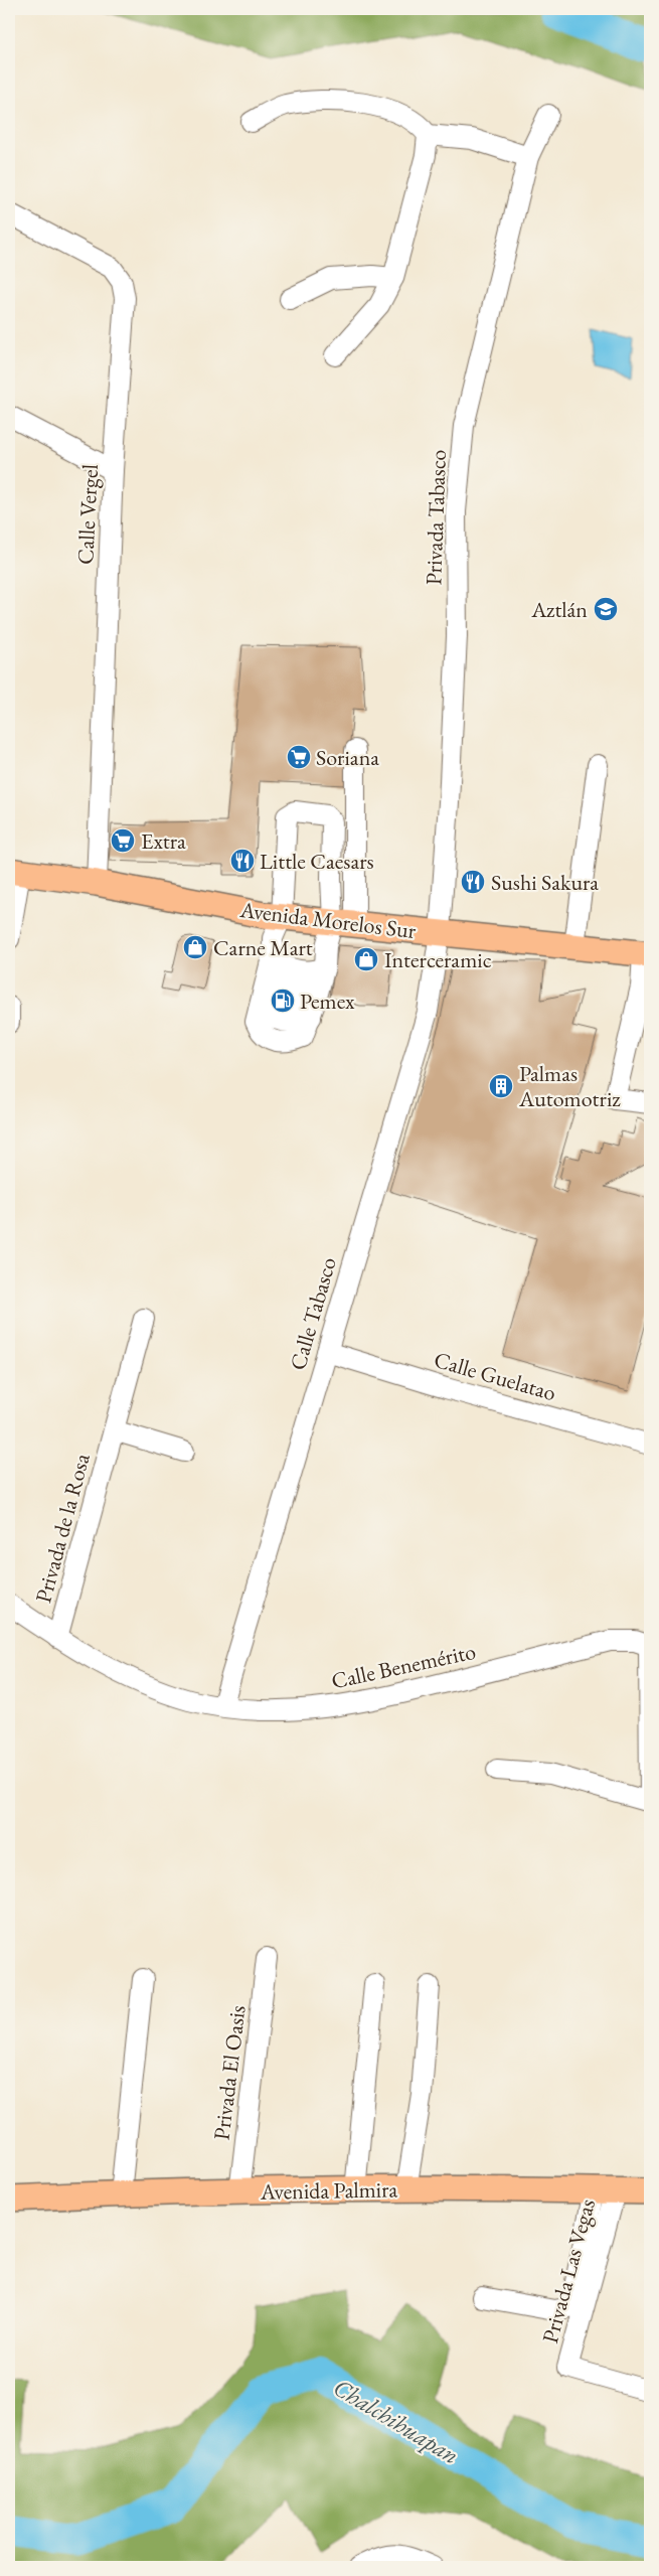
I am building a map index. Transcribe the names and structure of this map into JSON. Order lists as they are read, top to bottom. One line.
{"streets":{"main road":["Avenida Morelos Sur","Avenida Palmira"],"street":["Calle Vergel","Privada Tabasco","Calle Tabasco","Calle Guelatao","Privada de la Rosa","Calle Benemérito","Privada El Oasis","Privada Las Vegas"]},"crossings":[["Calle Vergel","Avenida Morelos Sur"],["Privada Tabasco","Avenida Morelos Sur"],["Privada Tabasco","Calle Tabasco"],["Avenida Morelos Sur","Calle Tabasco"],["Calle Tabasco","Calle Guelatao"],["Calle Tabasco","Calle Benemérito"],["Privada de la Rosa","Calle Benemérito"],["Privada El Oasis","Avenida Palmira"],["Avenida Palmira","Privada Las Vegas"]],"water":["Chalchihuapan"],"places":{"school or university":["Aztlán"],"supermarket":["Soriana","Extra"],"restaurant":["Little Caesars","Sushi Sakura"],"shop":["Carne Mart","Interceramic"],"fuel station":["Pemex"],"building":["Palmas Automotriz"]}}
